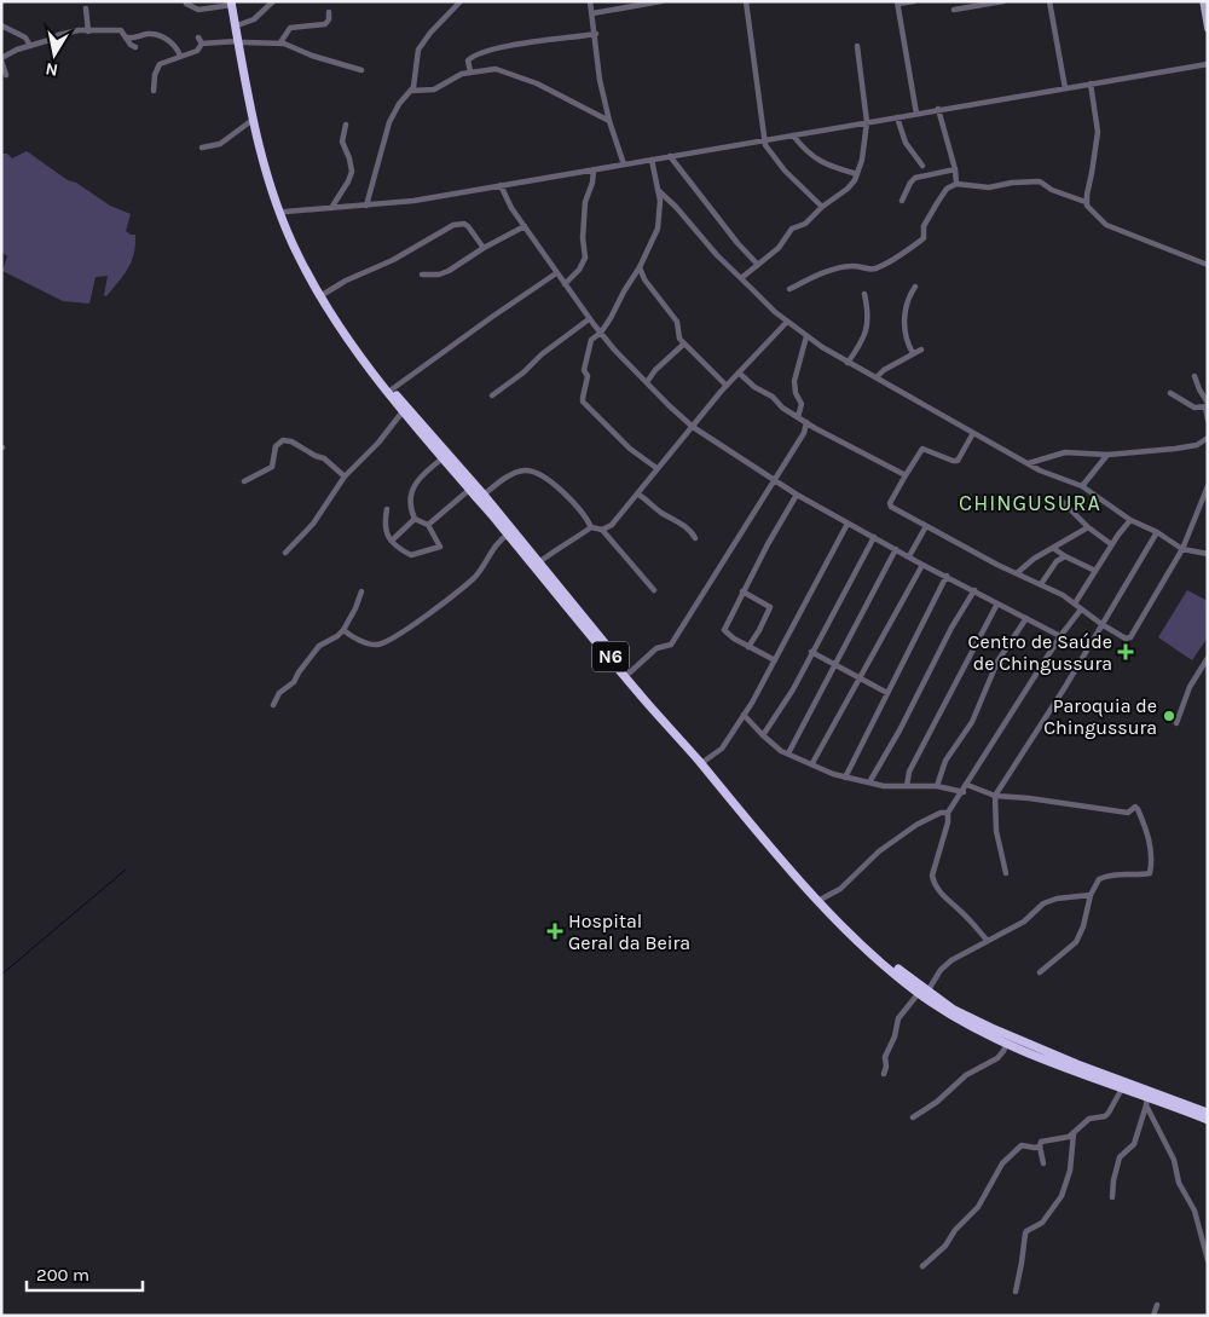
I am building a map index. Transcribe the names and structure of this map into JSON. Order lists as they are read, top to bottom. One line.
{"streets":{"highway":["N6"]},"districts":["CHINGUSURA"],"places":{"health":["Centro de Saúde de Chingussura","Hospital Geral da Beira"],"other":["Paroquia de Chingussura"]},"scale_bar":"200 m","north":"bottom"}
